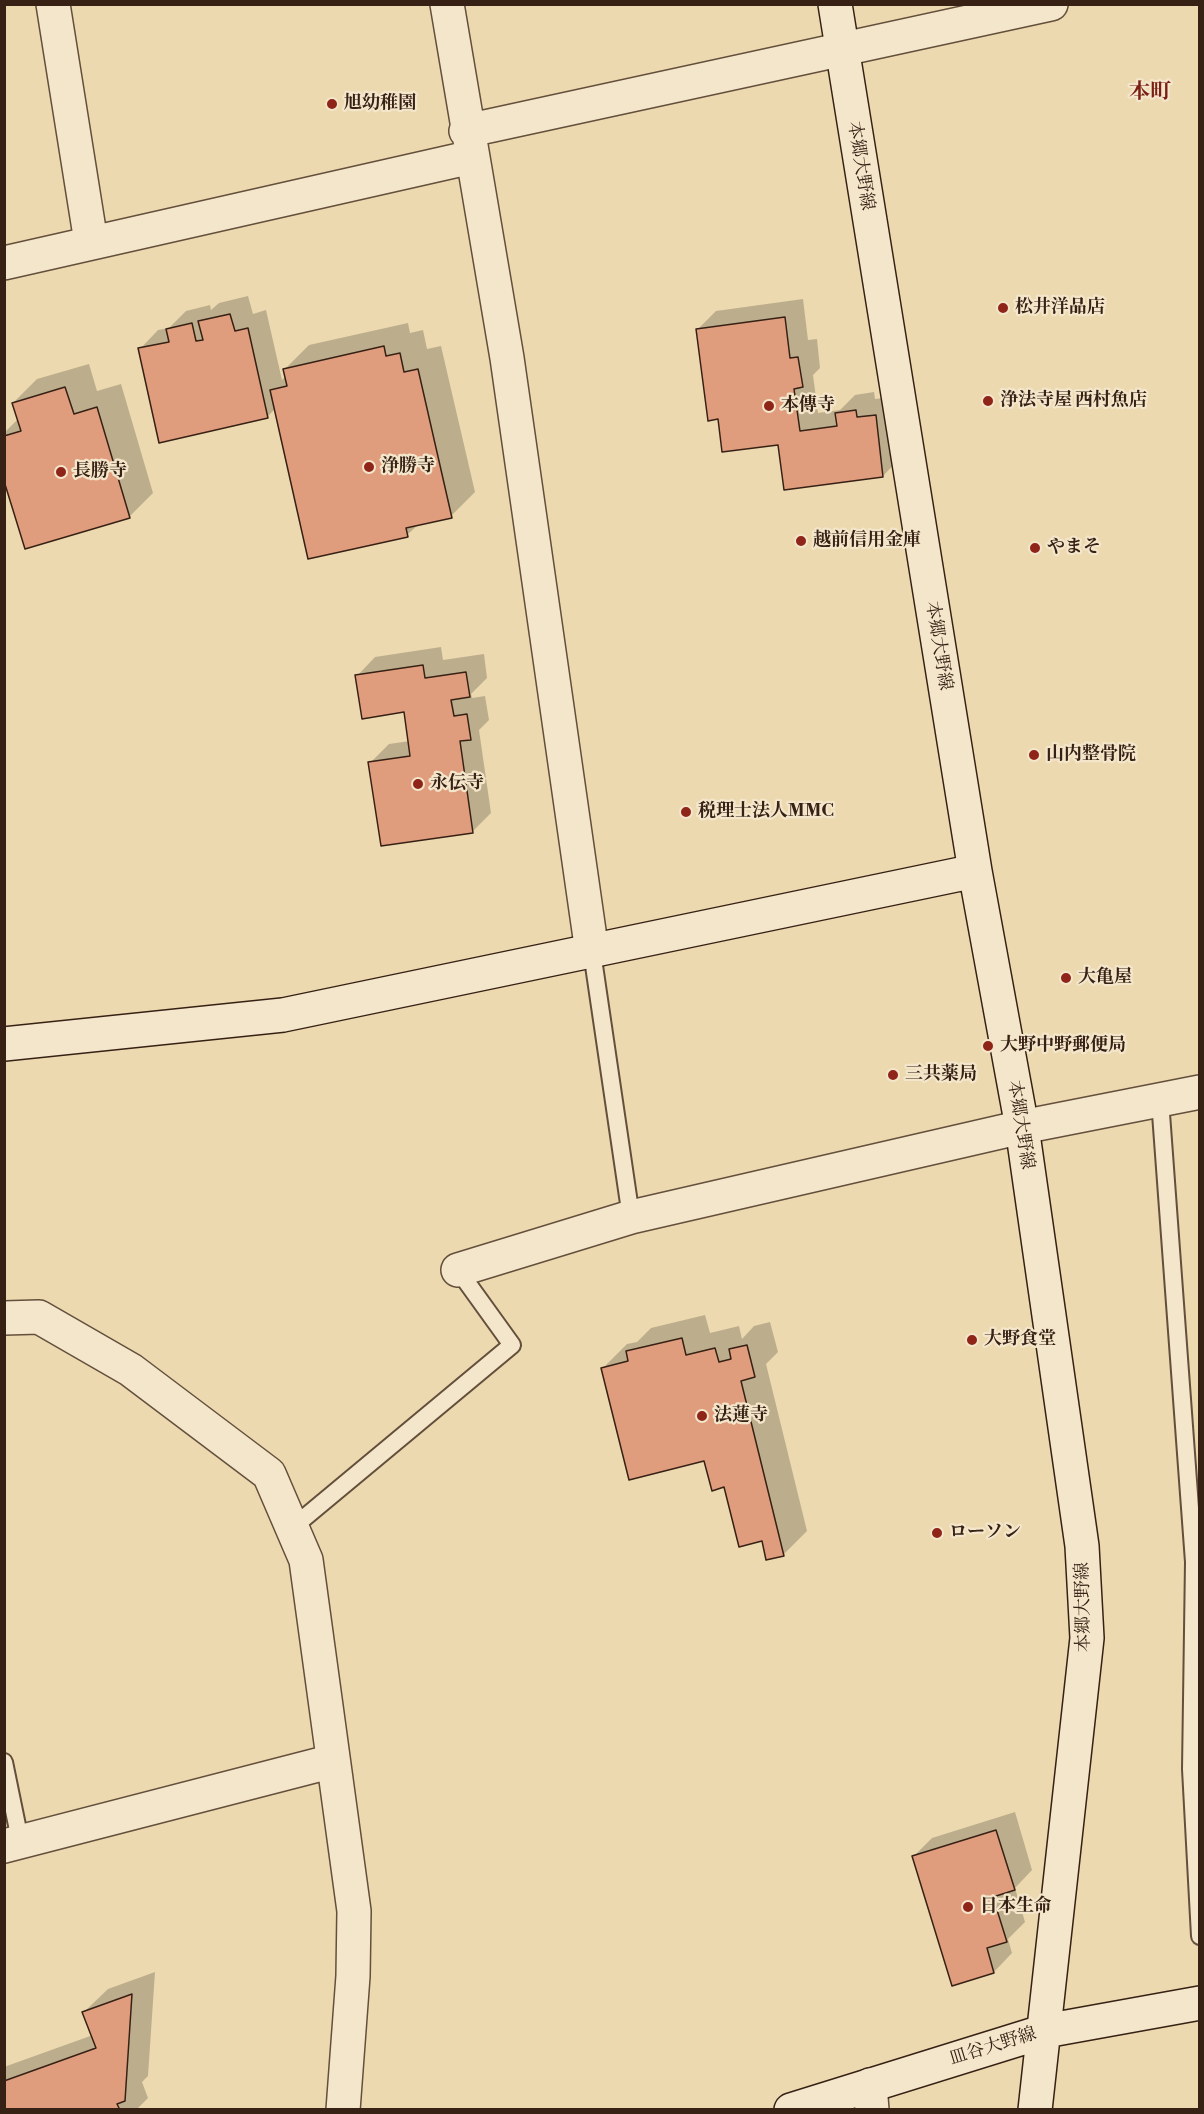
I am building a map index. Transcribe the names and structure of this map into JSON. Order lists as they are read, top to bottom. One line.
{"streets":{"street":["本郷大野線","皿谷大野線"]},"crossings":[["本郷大野線","皿谷大野線"]],"districts":["本町"],"places":["旭幼稚園","松井洋品店","浄法寺屋 西村魚店","本傳寺","浄勝寺","長勝寺","越前信用金庫","やまそ","山内整骨院","永伝寺","税理士法人MMC","大亀屋","大野中野郵便局","三共薬局","大野食堂","法蓮寺","ローソン","日本生命"]}
